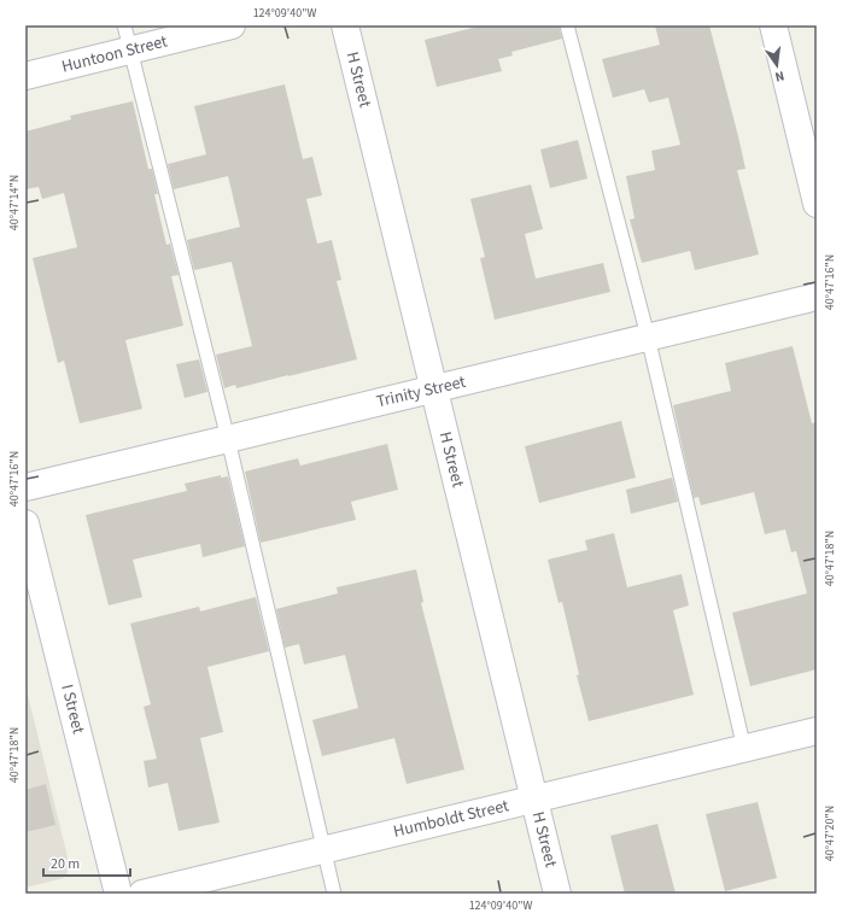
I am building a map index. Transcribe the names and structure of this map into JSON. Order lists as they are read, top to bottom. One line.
{"streets":{"street":["Huntoon Street","H Street","Trinity Street","I Street","Humboldt Street"]},"crossings":[["H Street","Trinity Street"],["H Street","Humboldt Street"]],"scale_bar":"20 m","north":"bottom","coordinates":["124°09'40\"W","40°47'14\"N","40°47'16\"N","40°47'18\"N","40°47'20\"N"]}
